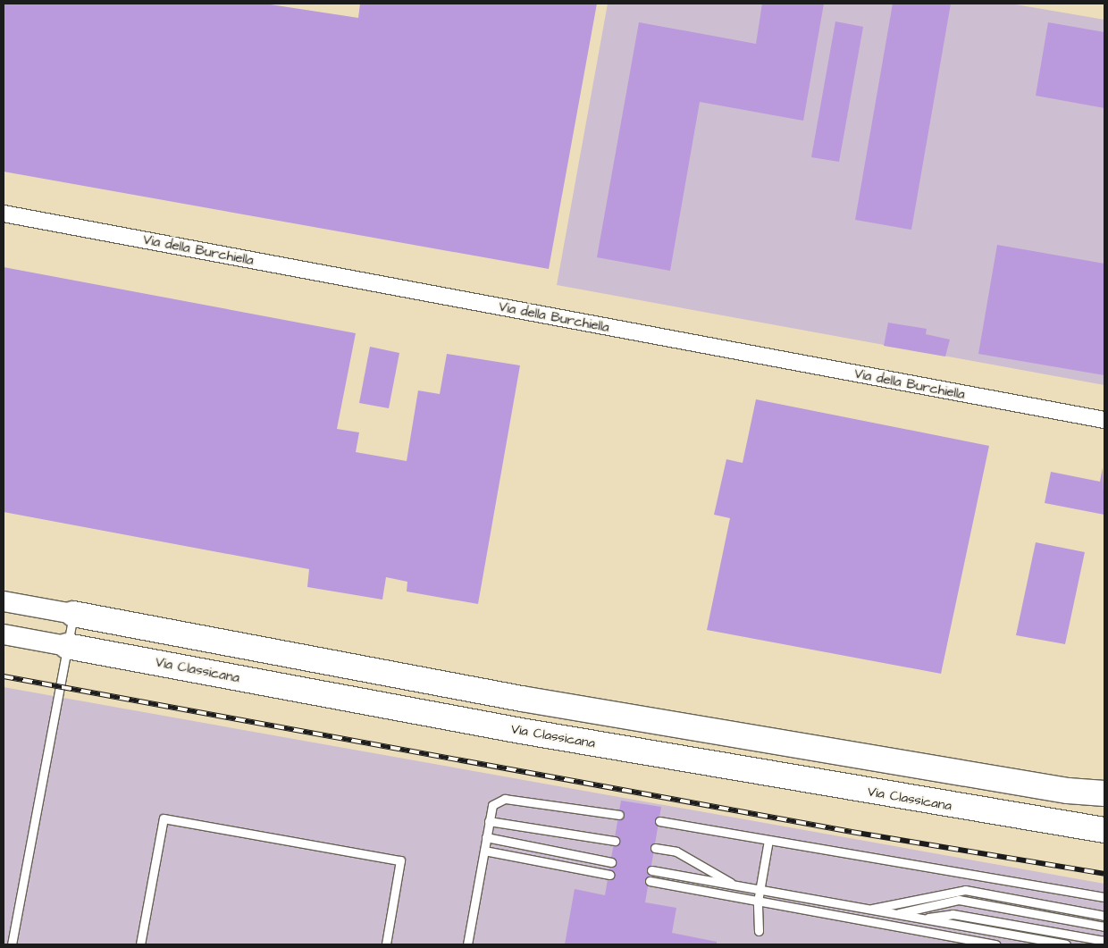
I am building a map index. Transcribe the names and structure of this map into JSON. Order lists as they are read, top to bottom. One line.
{"streets":{"highway":["Via Classicana"],"street":["Via della Burchiella"]}}
